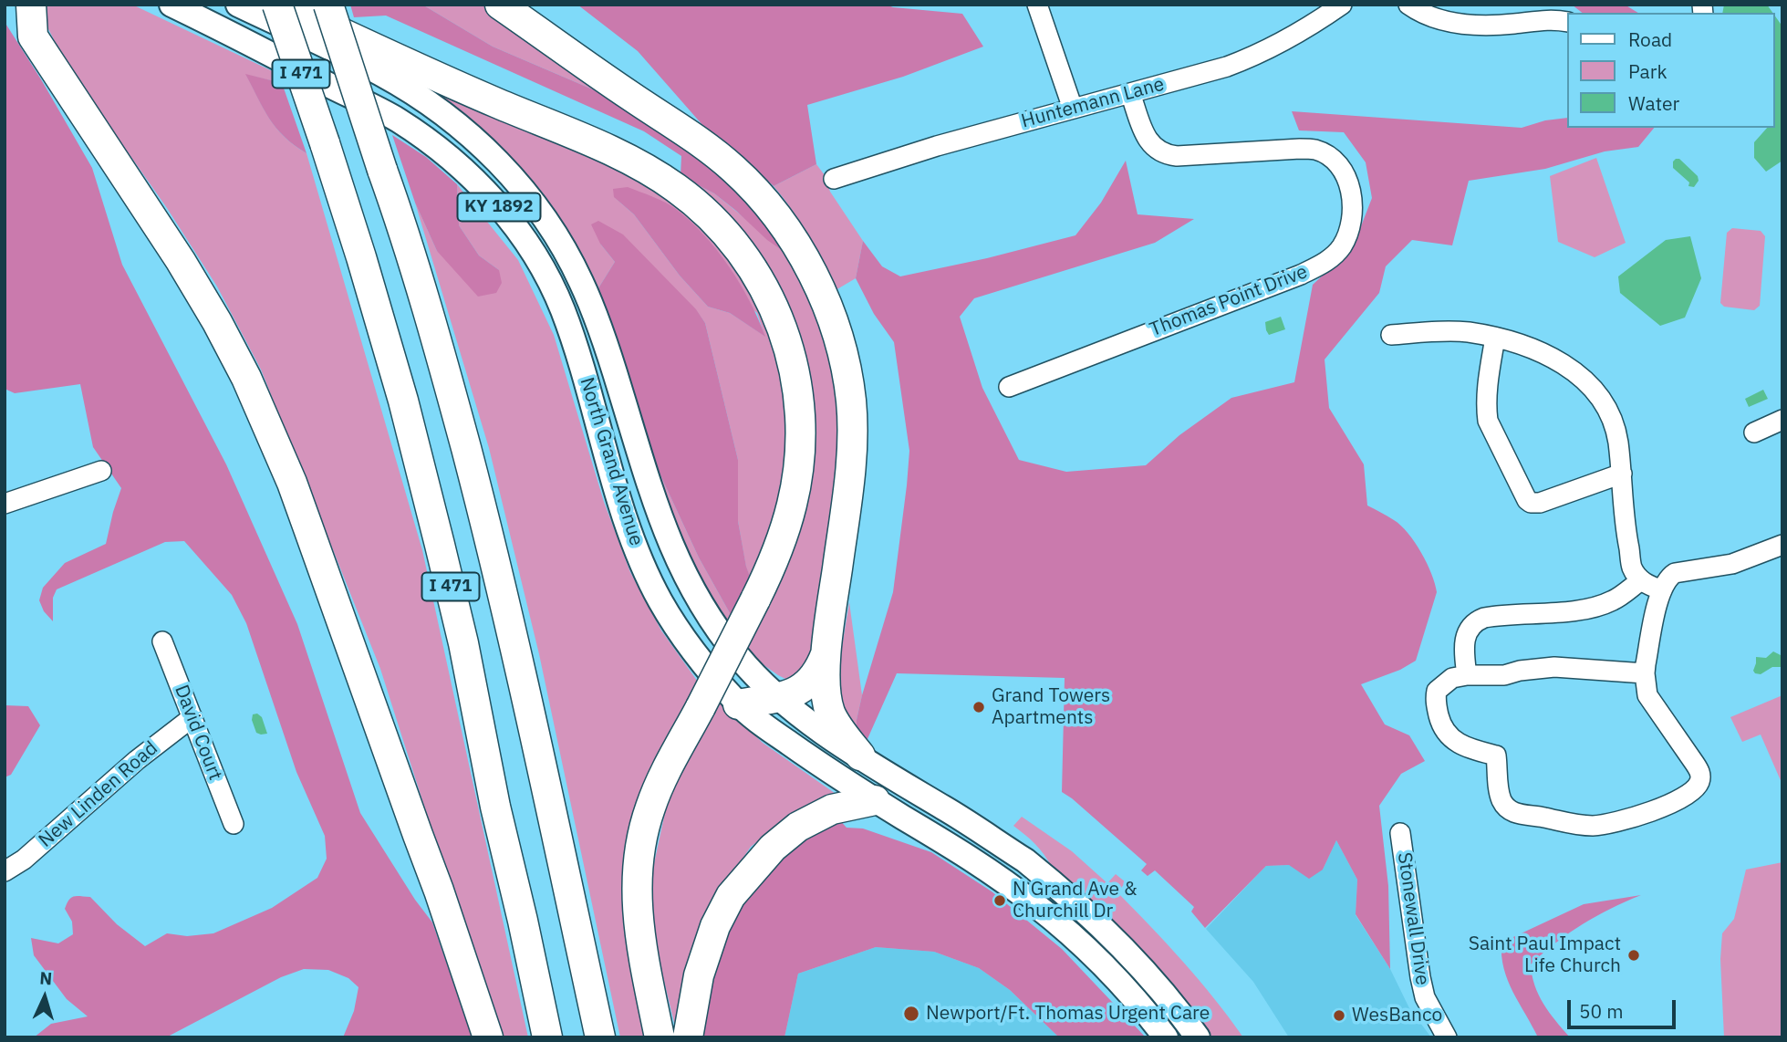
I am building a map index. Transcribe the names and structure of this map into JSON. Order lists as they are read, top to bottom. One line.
{"streets":{"highway":["I 471"],"main road":["KY 1892","North Grand Avenue"],"street":["Huntemann Lane","Thomas Point Drive","David Court","New Linden Road","Stonewall Drive"]},"crossings":[["Huntemann Lane","Thomas Point Drive"],["David Court","New Linden Road"]],"places":["Grand Towers Apartments","N Grand Ave & Churchill Dr","Saint Paul Impact Life Church","Newport/Ft. Thomas Urgent Care","WesBanco"],"legend":["Road","Park","Water"],"scale_bar":"50 m","north":"top"}
